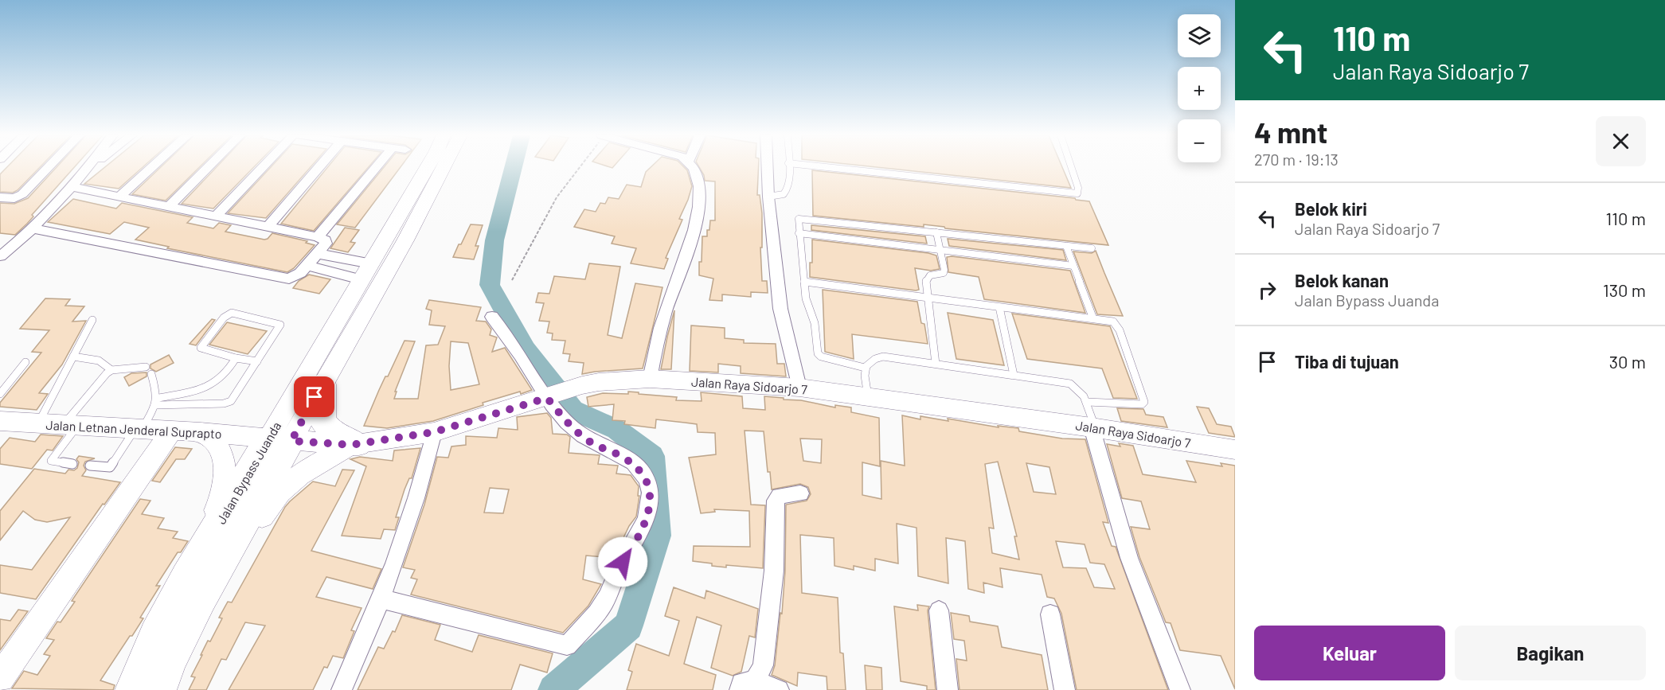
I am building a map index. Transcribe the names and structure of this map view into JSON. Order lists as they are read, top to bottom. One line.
{"streets":{"highway":["Jalan Bypass Juanda"],"main road":["Jalan Raya Sidoarjo 7","Jalan Letnan Jenderal Suprapto"]},"crossings":[["Jalan Raya Sidoarjo 7","Jalan Letnan Jenderal Suprapto"],["Jalan Raya Sidoarjo 7","Jalan Bypass Juanda"],["Jalan Letnan Jenderal Suprapto","Jalan Bypass Juanda"]],"page":{"turn":["110 m","Jalan Raya Sidoarjo 7"],"map_buttons":["+","−"],"heading":["4 mnt","270 m · 19:13"],"list":[{"name":"Belok kiri","note":"Jalan Raya Sidoarjo 7","value":"110 m"},{"name":"Belok kanan","note":"Jalan Bypass Juanda","value":"130 m"},{"name":"Tiba di tujuan","value":"30 m"}],"buttons":["Keluar","Bagikan"]}}
